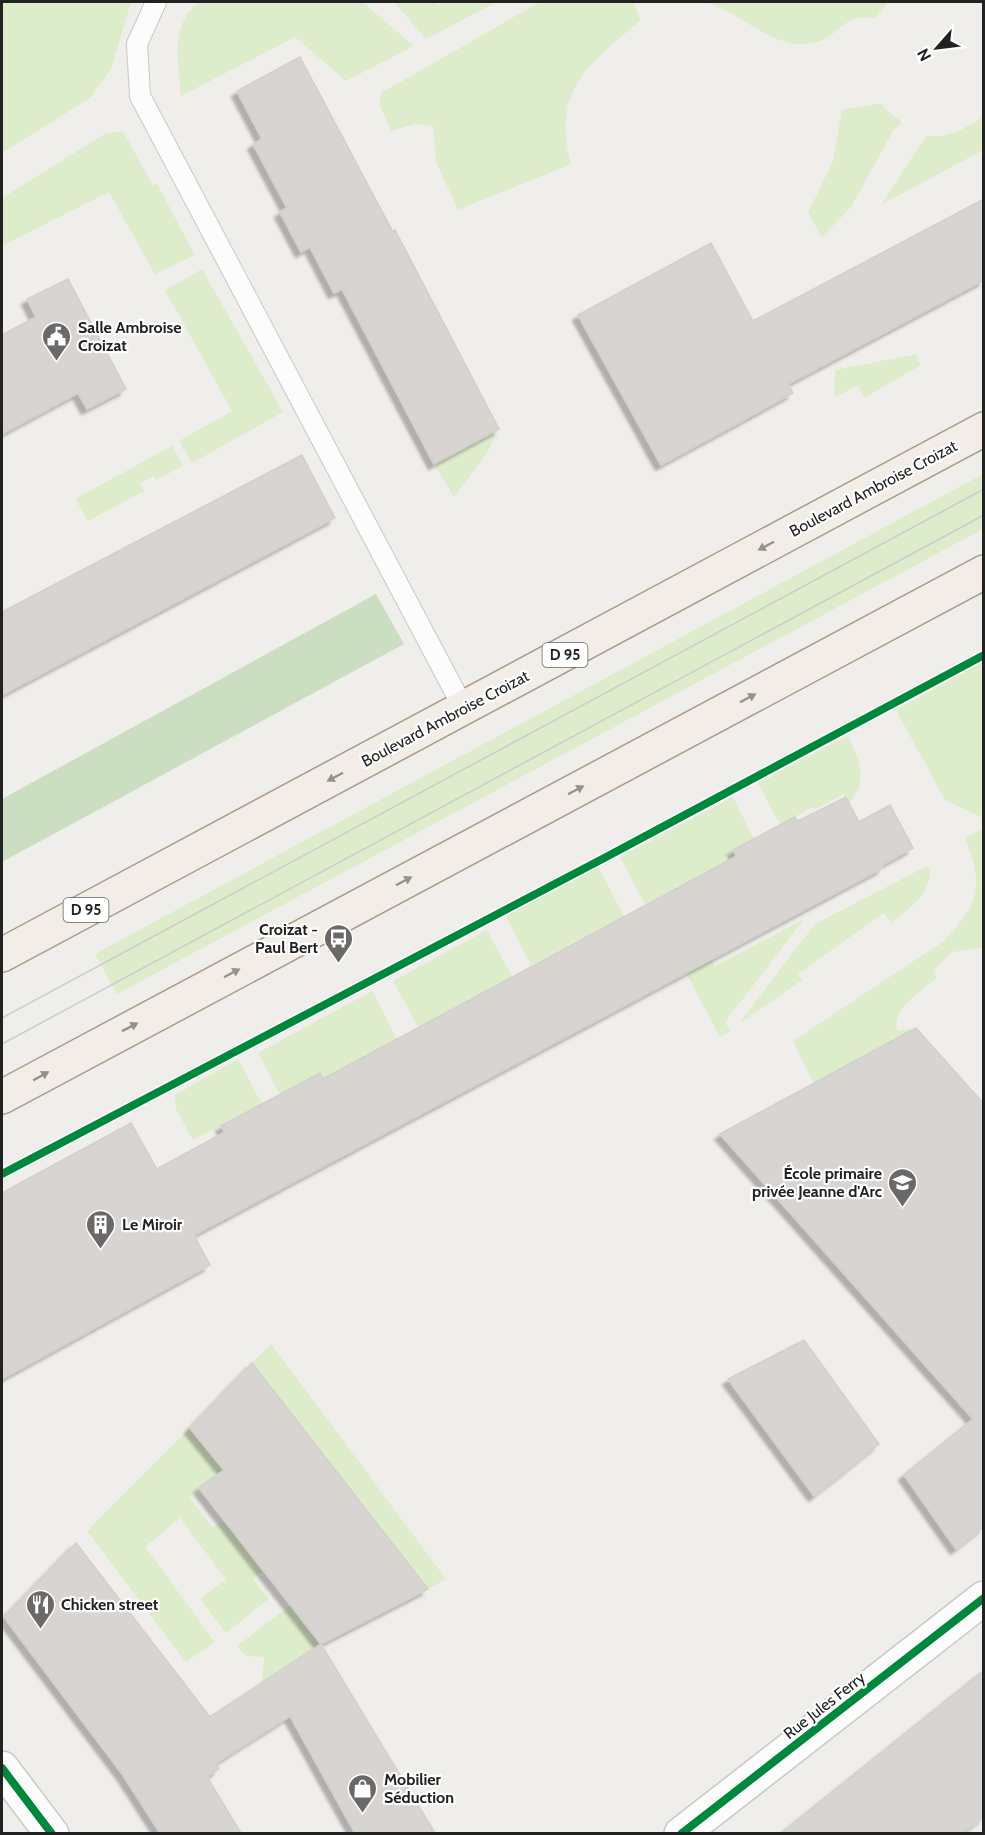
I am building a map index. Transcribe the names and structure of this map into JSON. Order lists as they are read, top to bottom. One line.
{"streets":{"main road":["Boulevard Ambroise Croizat","D 95"],"street":["Rue Jules Ferry"]},"places":{"public building":["Salle Ambroise Croizat"],"bus stop":["Croizat - Paul Bert"],"school or university":["École primaire privée Jeanne d'Arc"],"building":["Le Miroir"],"restaurant":["Chicken street"],"shop":["Mobilier Séduction"]},"north":"bottom left"}
